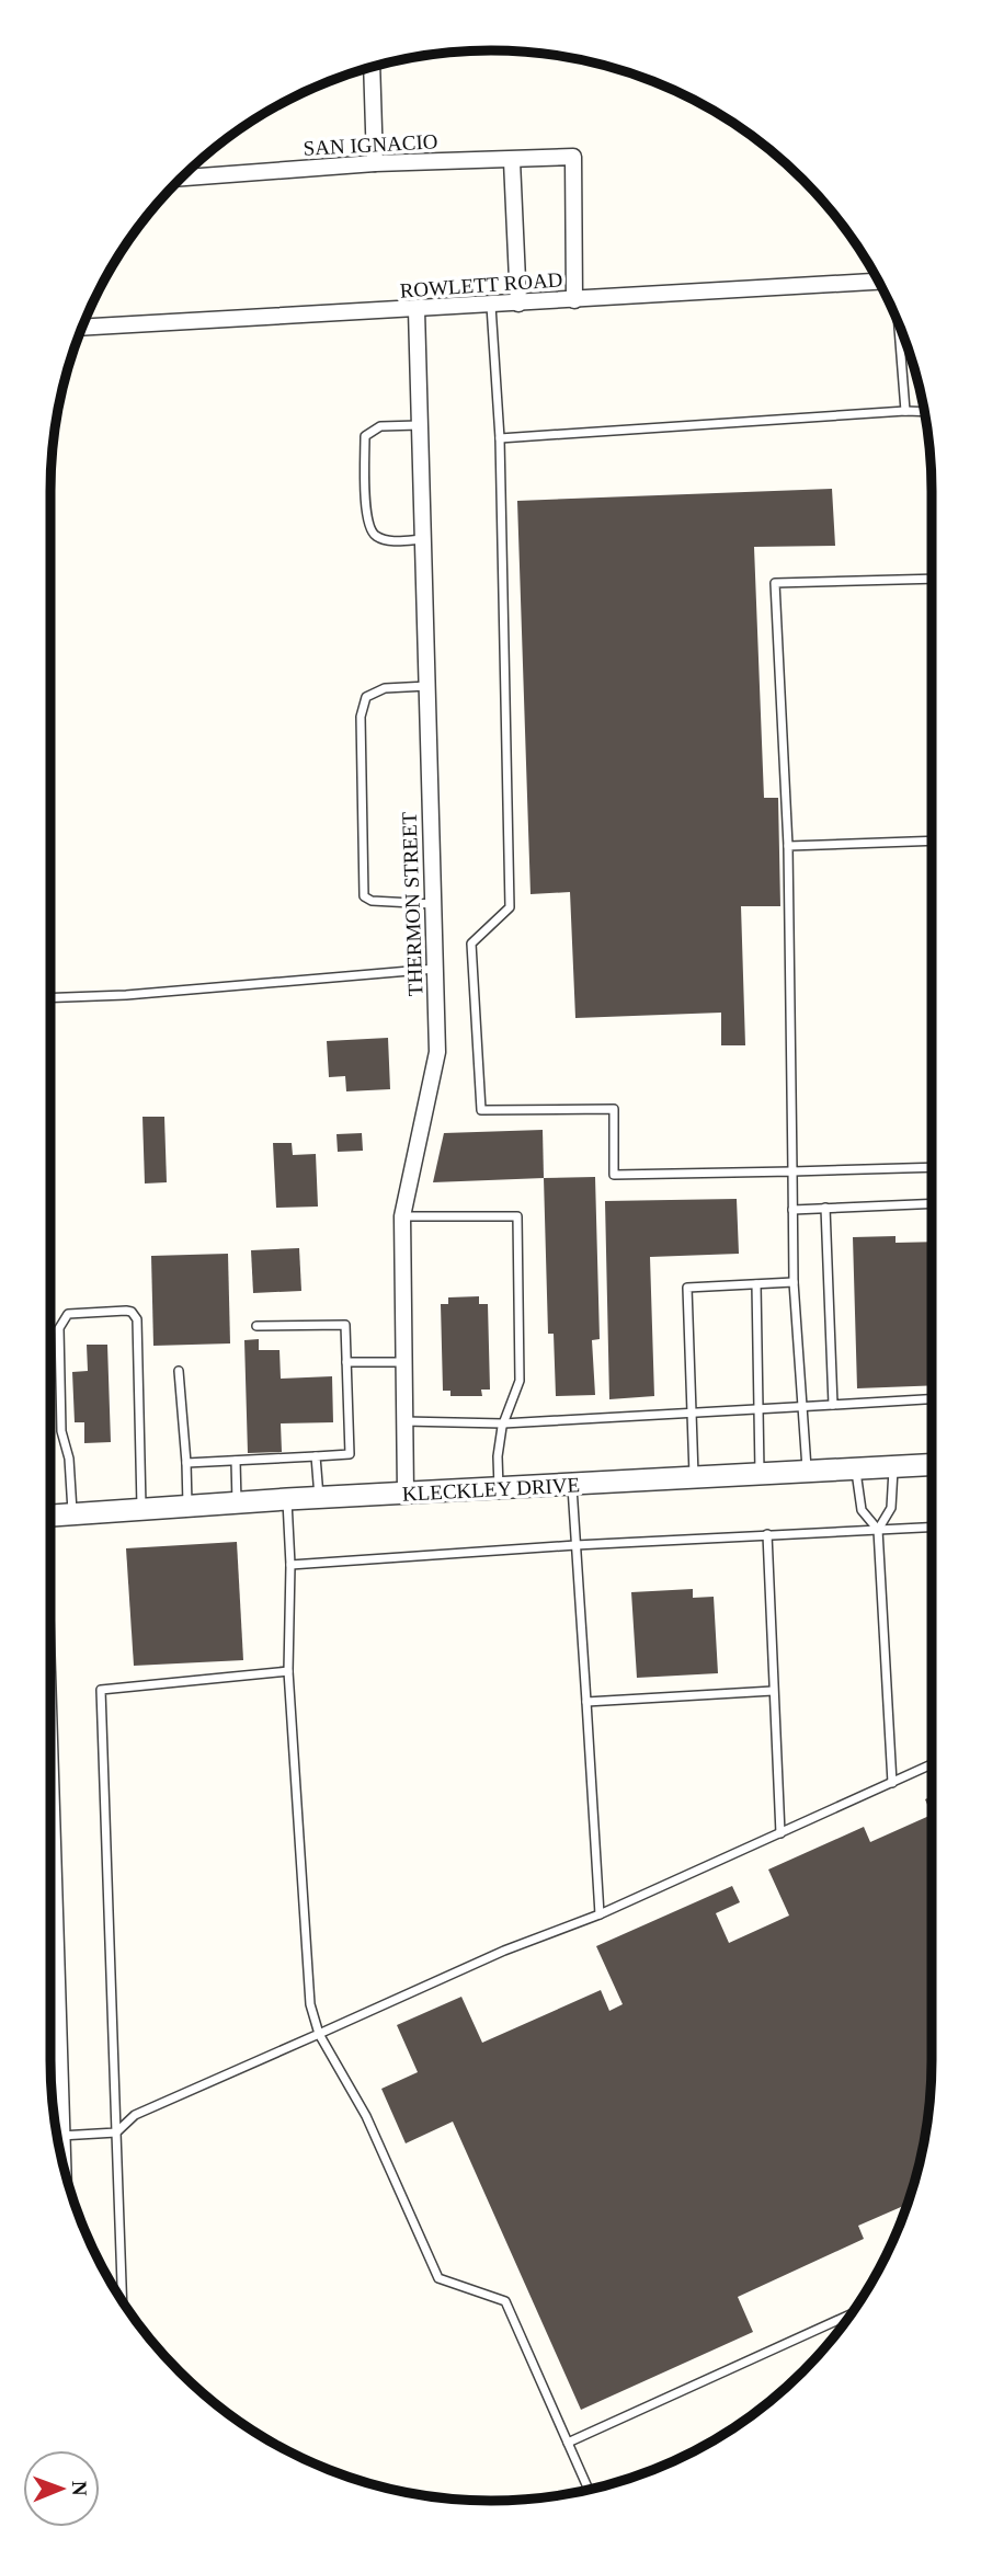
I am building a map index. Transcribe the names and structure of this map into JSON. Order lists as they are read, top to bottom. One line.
{"streets":{"street":["SAN IGNACIO","ROWLETT ROAD","THERMON STREET","KLECKLEY DRIVE"]},"crossings":[["SAN IGNACIO","ROWLETT ROAD"],["ROWLETT ROAD","THERMON STREET"],["THERMON STREET","KLECKLEY DRIVE"]],"north":"right"}
